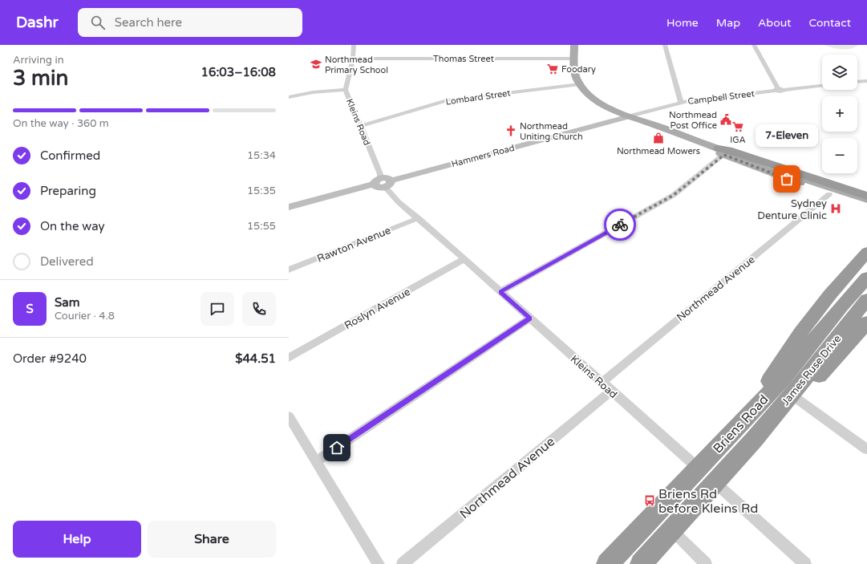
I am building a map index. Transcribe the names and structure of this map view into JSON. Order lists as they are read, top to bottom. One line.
{"streets":{"highway":["Kleins Road","James Ruse Drive","Briens Road"],"street":["Thomas Street","Lombard Street","Campbell Street","Hammers Road","Rawton Avenue","Northmead Avenue","Roslyn Avenue"]},"crossings":[["Thomas Street","Kleins Road"],["Lombard Street","Kleins Road"],["Campbell Street","Hammers Road"],["Kleins Road","Hammers Road"],["Kleins Road","Rawton Avenue"],["Kleins Road","Northmead Avenue"],["Kleins Road","Roslyn Avenue"],["Kleins Road","Briens Road"],["James Ruse Drive","Briens Road"]],"places":{"school or university":["Northmead Primary School"],"supermarket":["Foodary","IGA"],"public building":["Northmead Post Office"],"church":["Northmead Uniting Church"],"shop":["Northmead Mowers"],"other":["7-Eleven"],"hospital":["Sydney Denture Clinic"],"bus stop":["Briens Rd before Kleins Rd"]},"page":{"header":"Dashr","search":"Search here","nav":["Home","Map","About","Contact"],"heading":["3 min","Arriving in","16:03–16:08"],"panel":["Sam","Courier · 4.8","Order #9240","$44.51"],"map_buttons":["+","−"],"bar":"On the way · 360 m","bubble":"7-Eleven","list":[["Confirmed","15:34"],["Preparing","15:35"],["On the way","15:55"],"Delivered"],"round":"S","buttons":["Help","Share"]}}
